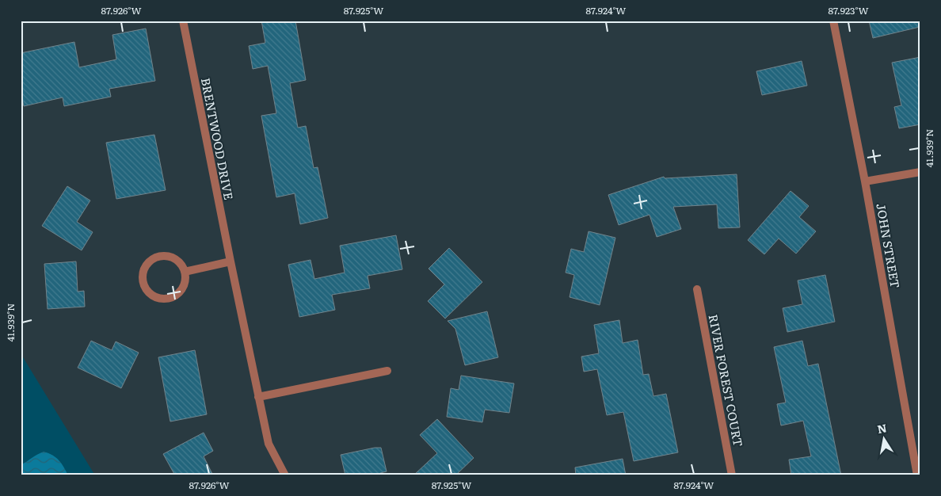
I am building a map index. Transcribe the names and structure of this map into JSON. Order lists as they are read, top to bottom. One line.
{"streets":{"street":["BRENTWOOD DRIVE","JOHN STREET","RIVER FOREST COURT"]},"north":"top","coordinates":["87.926°W","87.925°W","87.924°W","87.923°W","41.939°N"]}
